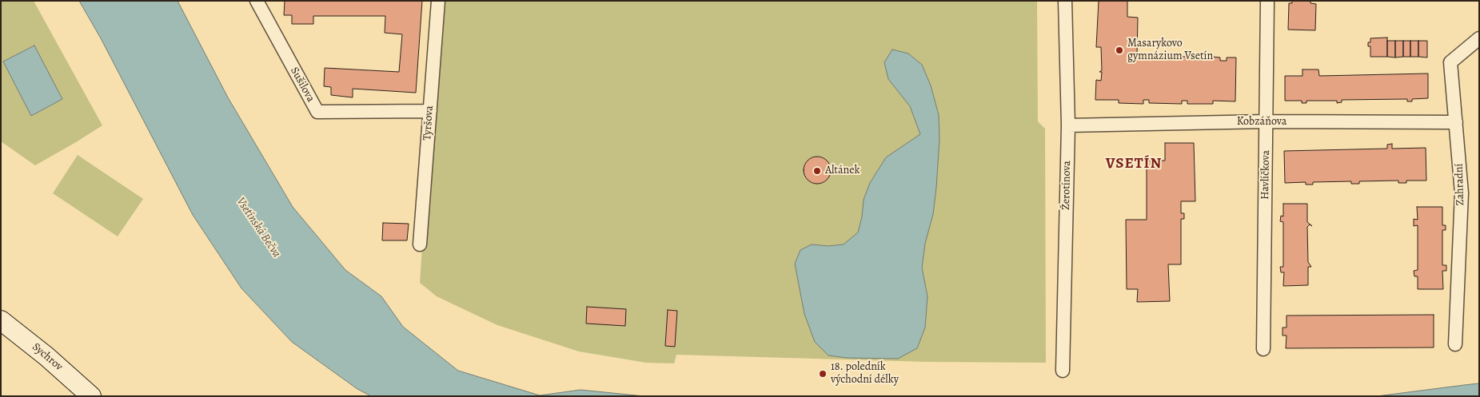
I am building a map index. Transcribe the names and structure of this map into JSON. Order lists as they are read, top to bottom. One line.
{"streets":{"street":["Sušilova","Kobzáňova","Tyršova","Havlíčkova","Zahradní","Žerotínova","Sychrov"]},"crossings":[["Sušilova","Tyršova"],["Kobzáňova","Havlíčkova"],["Kobzáňova","Zahradní"],["Kobzáňova","Žerotínova"]],"districts":["VSETÍN"],"water":["Vsetínská Bečva"],"places":["Masarykovo gymnázium Vsetín","Altánek","18. poledník východní délky"]}
